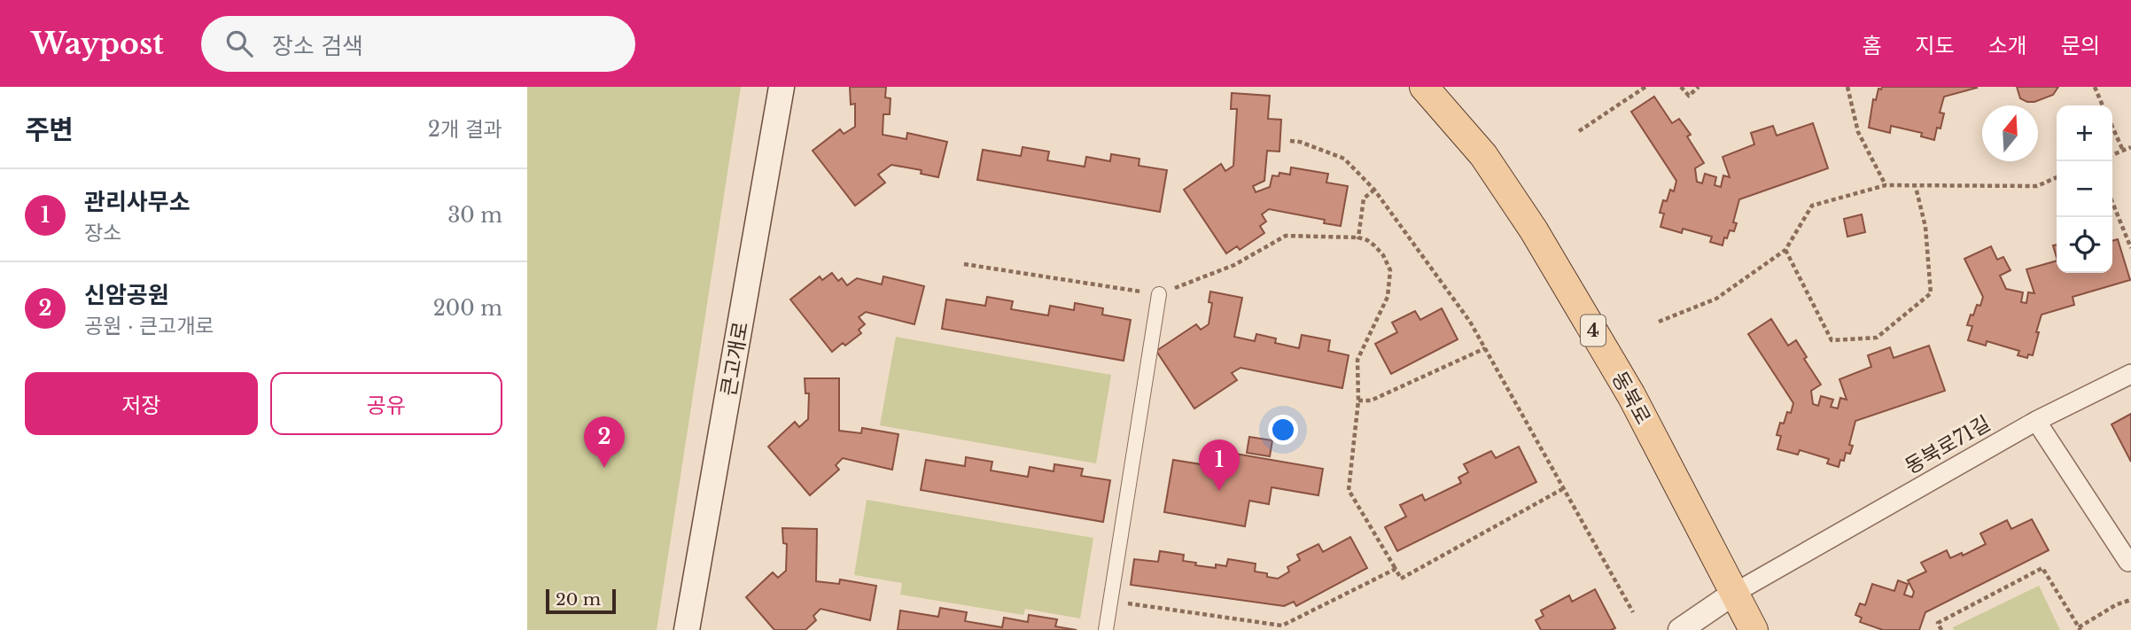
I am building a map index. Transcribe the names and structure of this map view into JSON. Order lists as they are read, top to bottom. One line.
{"streets":{"main road":["4","큰고개로","동북로"],"street":["동북로71길"]},"crossings":[["동북로","동북로71길"]],"scale_bar":"20 m","north":"top","page":{"header":"Waypost","search":"장소 검색","nav":["홈","지도","소개","문의"],"heading":["주변","2개 결과"],"map_buttons":["+","−"],"list":[{"mark":"1","name":"관리사무소","note":"장소","value":"30 m"},{"mark":"2","name":"신암공원","note":"공원 · 큰고개로","value":"200 m"}],"buttons":["저장","공유"],"pins":["2","1"],"scale":"20 m"}}
